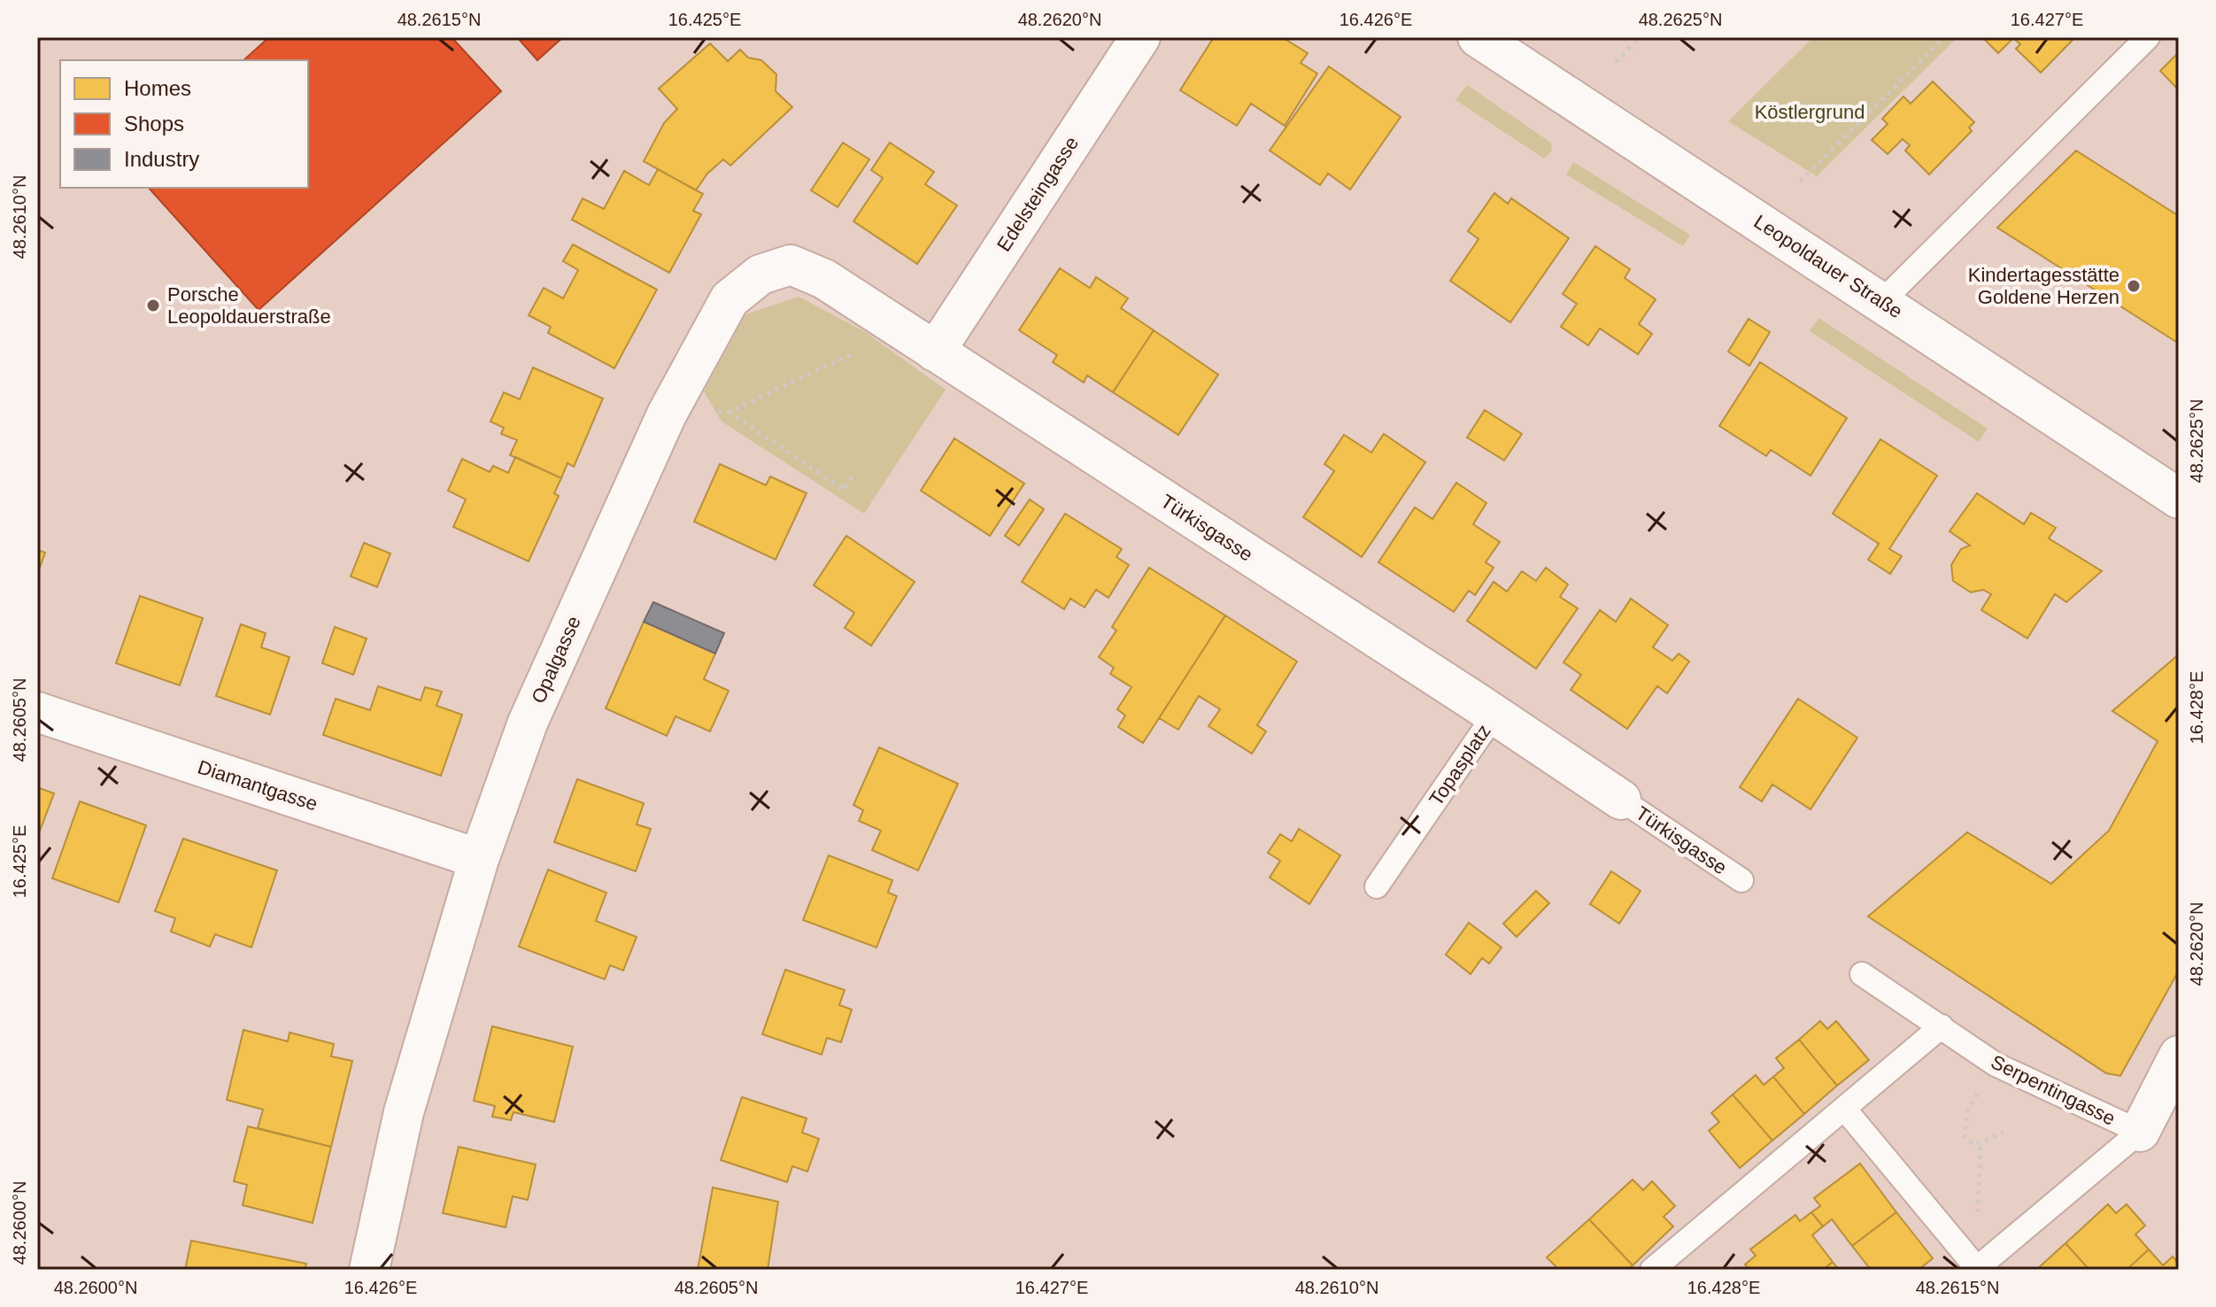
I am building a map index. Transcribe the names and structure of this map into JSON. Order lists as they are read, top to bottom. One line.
{"streets":{"street":["Edelsteingasse","Leopoldauer Straße","Türkisgasse","Opalgasse","Topasplatz","Diamantgasse","Serpentingasse"]},"crossings":[["Edelsteingasse","Türkisgasse"],["Edelsteingasse","Opalgasse"],["Türkisgasse","Opalgasse"],["Türkisgasse","Topasplatz"],["Opalgasse","Diamantgasse"]],"parks":["Köstlergrund"],"places":["Kindertagesstätte Goldene Herzen","Porsche Leopoldauerstraße"],"legend":["Homes","Shops","Industry"],"coordinates":["48.2615°N","16.425°E","48.2620°N","16.426°E","48.2625°N","16.427°E","48.2610°N","16.428°E","48.2605°N","48.2600°N"]}
